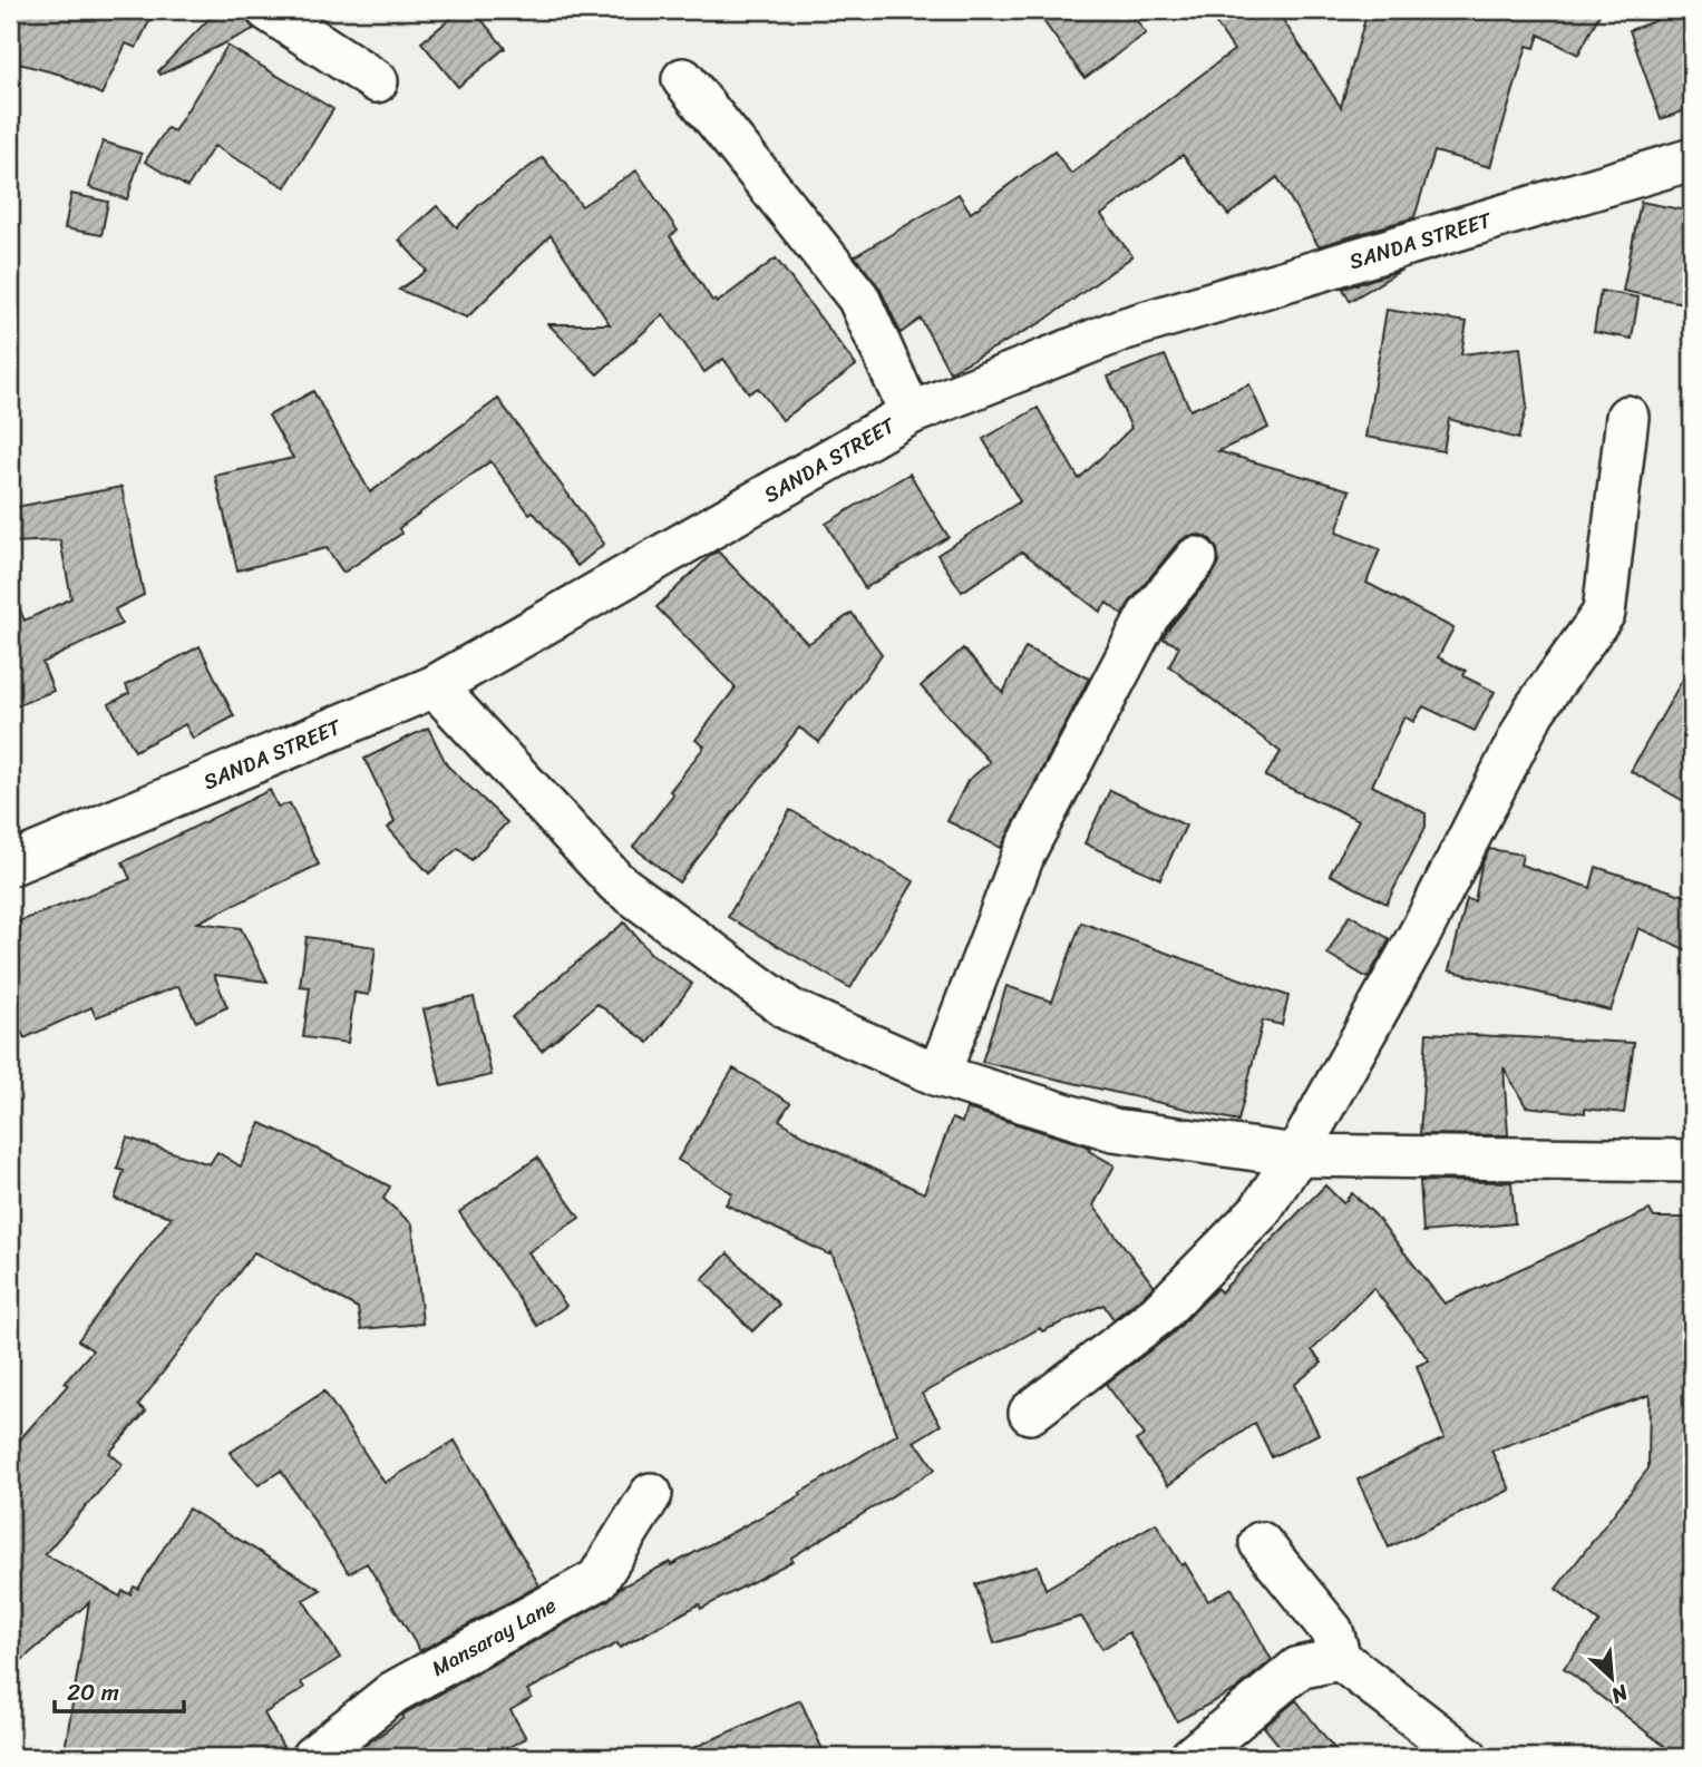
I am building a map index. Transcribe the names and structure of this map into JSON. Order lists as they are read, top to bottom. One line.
{"streets":{"street":["SANDA STREET","Mansaray Lane"]},"scale_bar":"20 m","north":"bottom right"}
